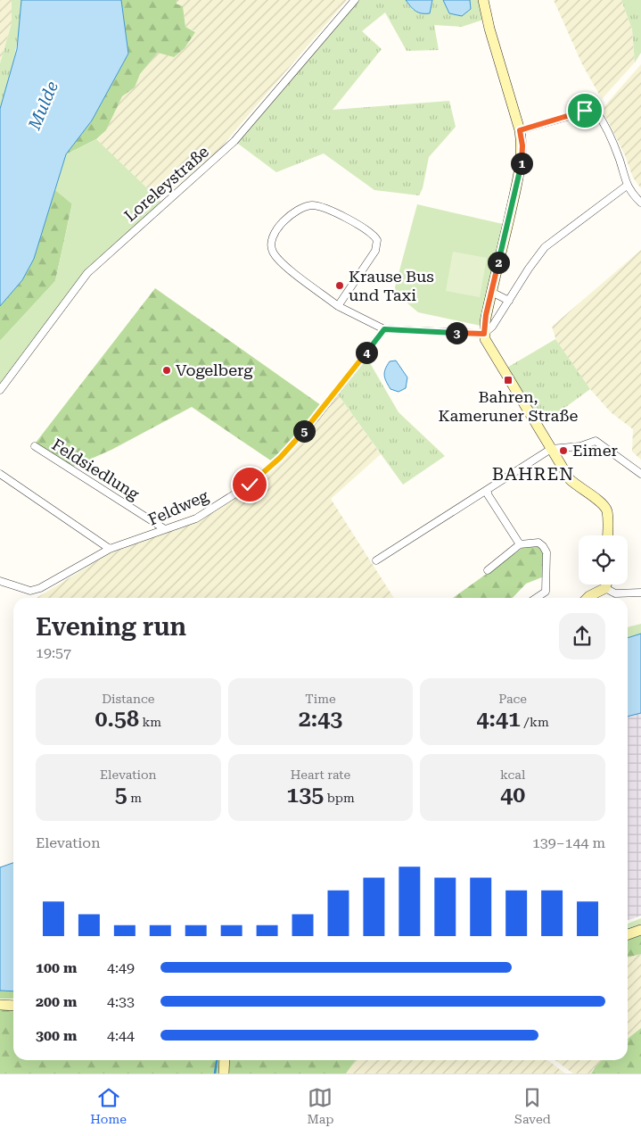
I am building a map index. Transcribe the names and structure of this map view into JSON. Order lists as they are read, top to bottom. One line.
{"streets":{"street":["Loreleystraße","Feldsiedlung","Feldweg"]},"crossings":[["Feldsiedlung","Feldweg"]],"districts":["BAHREN"],"water":["Mulde"],"places":{"other":["Krause Bus und Taxi","Vogelberg","Eimer"],"transit":["Bahren, Kameruner Straße"]},"page":{"pins":["1","2","3","4","5"],"heading":["Evening run","19:57"],"stats":[["Distance","0.58 km"],["Time","2:43"],["Pace","4:41 /km"],["Elevation","5 m"],["Heart rate","135 bpm"],["kcal","40"]],"chart":["Elevation","139–144 m"],"list":[{"name":"100 m","note":"4:49"},{"name":"200 m","note":"4:33"},{"name":"300 m","note":"4:44"}],"tabs":["Home","Map","Saved"]}}
